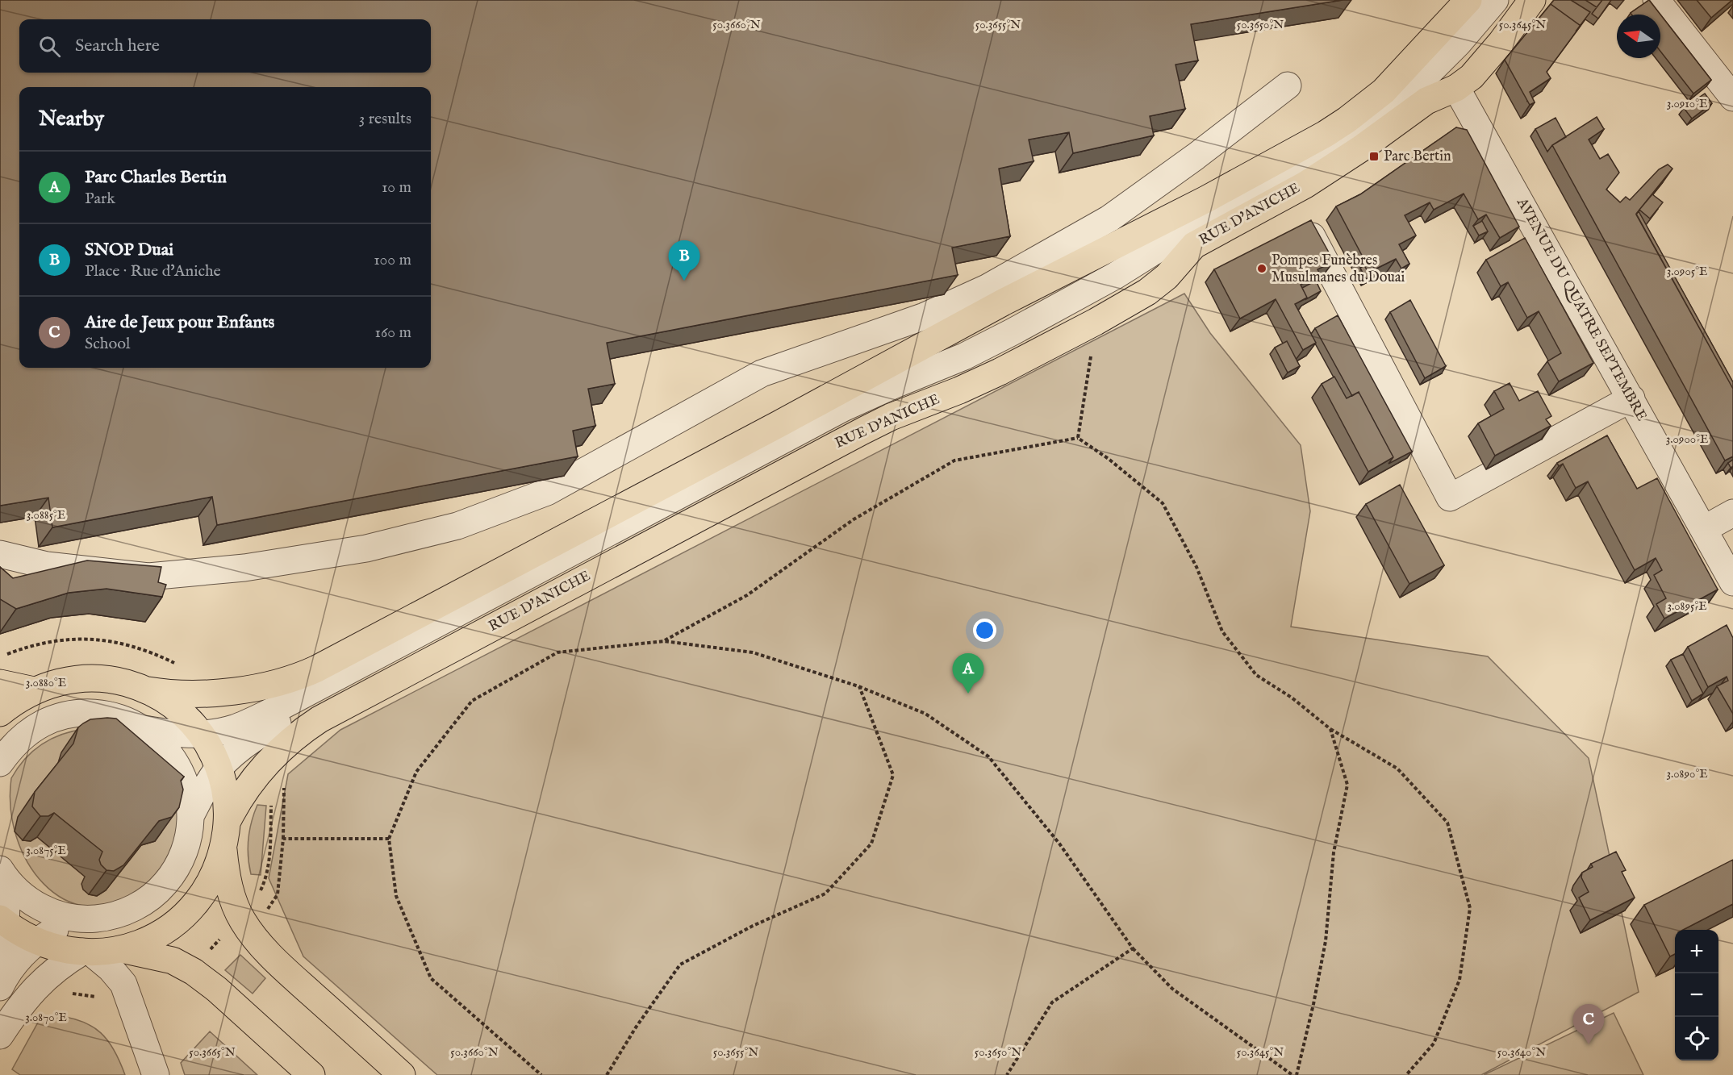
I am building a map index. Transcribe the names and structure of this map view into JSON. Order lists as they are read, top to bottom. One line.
{"streets":{"main road":["RUE D'ANICHE"],"street":["AVENUE DU QUATRE SEPTEMBRE"]},"crossings":[["RUE D'ANICHE","AVENUE DU QUATRE SEPTEMBRE"]],"places":{"transit":["Parc Bertin"],"other":["Pompes Funèbres Musulmanes du Douai"]},"north":"left","page":{"search":"Search here","heading":["Nearby","3 results"],"list":[{"mark":"A","name":"Parc Charles Bertin","note":"Park","value":"10 m"},{"mark":"B","name":"SNOP Duai","note":"Place · Rue d'Aniche","value":"100 m"},{"mark":"C","name":"Aire de Jeux pour Enfants","note":"School","value":"160 m"}],"pins":["B","A","C"],"map_buttons":["+","−"]},"coordinates":["50.3660°N","50.3655°N","50.3650°N","50.3645°N","3.0910°E","3.0905°E","3.0900°E","3.0885°E","3.0895°E","3.0880°E","3.0890°E","3.0875°E","3.0870°E","50.3665°N","50.3640°N"]}
